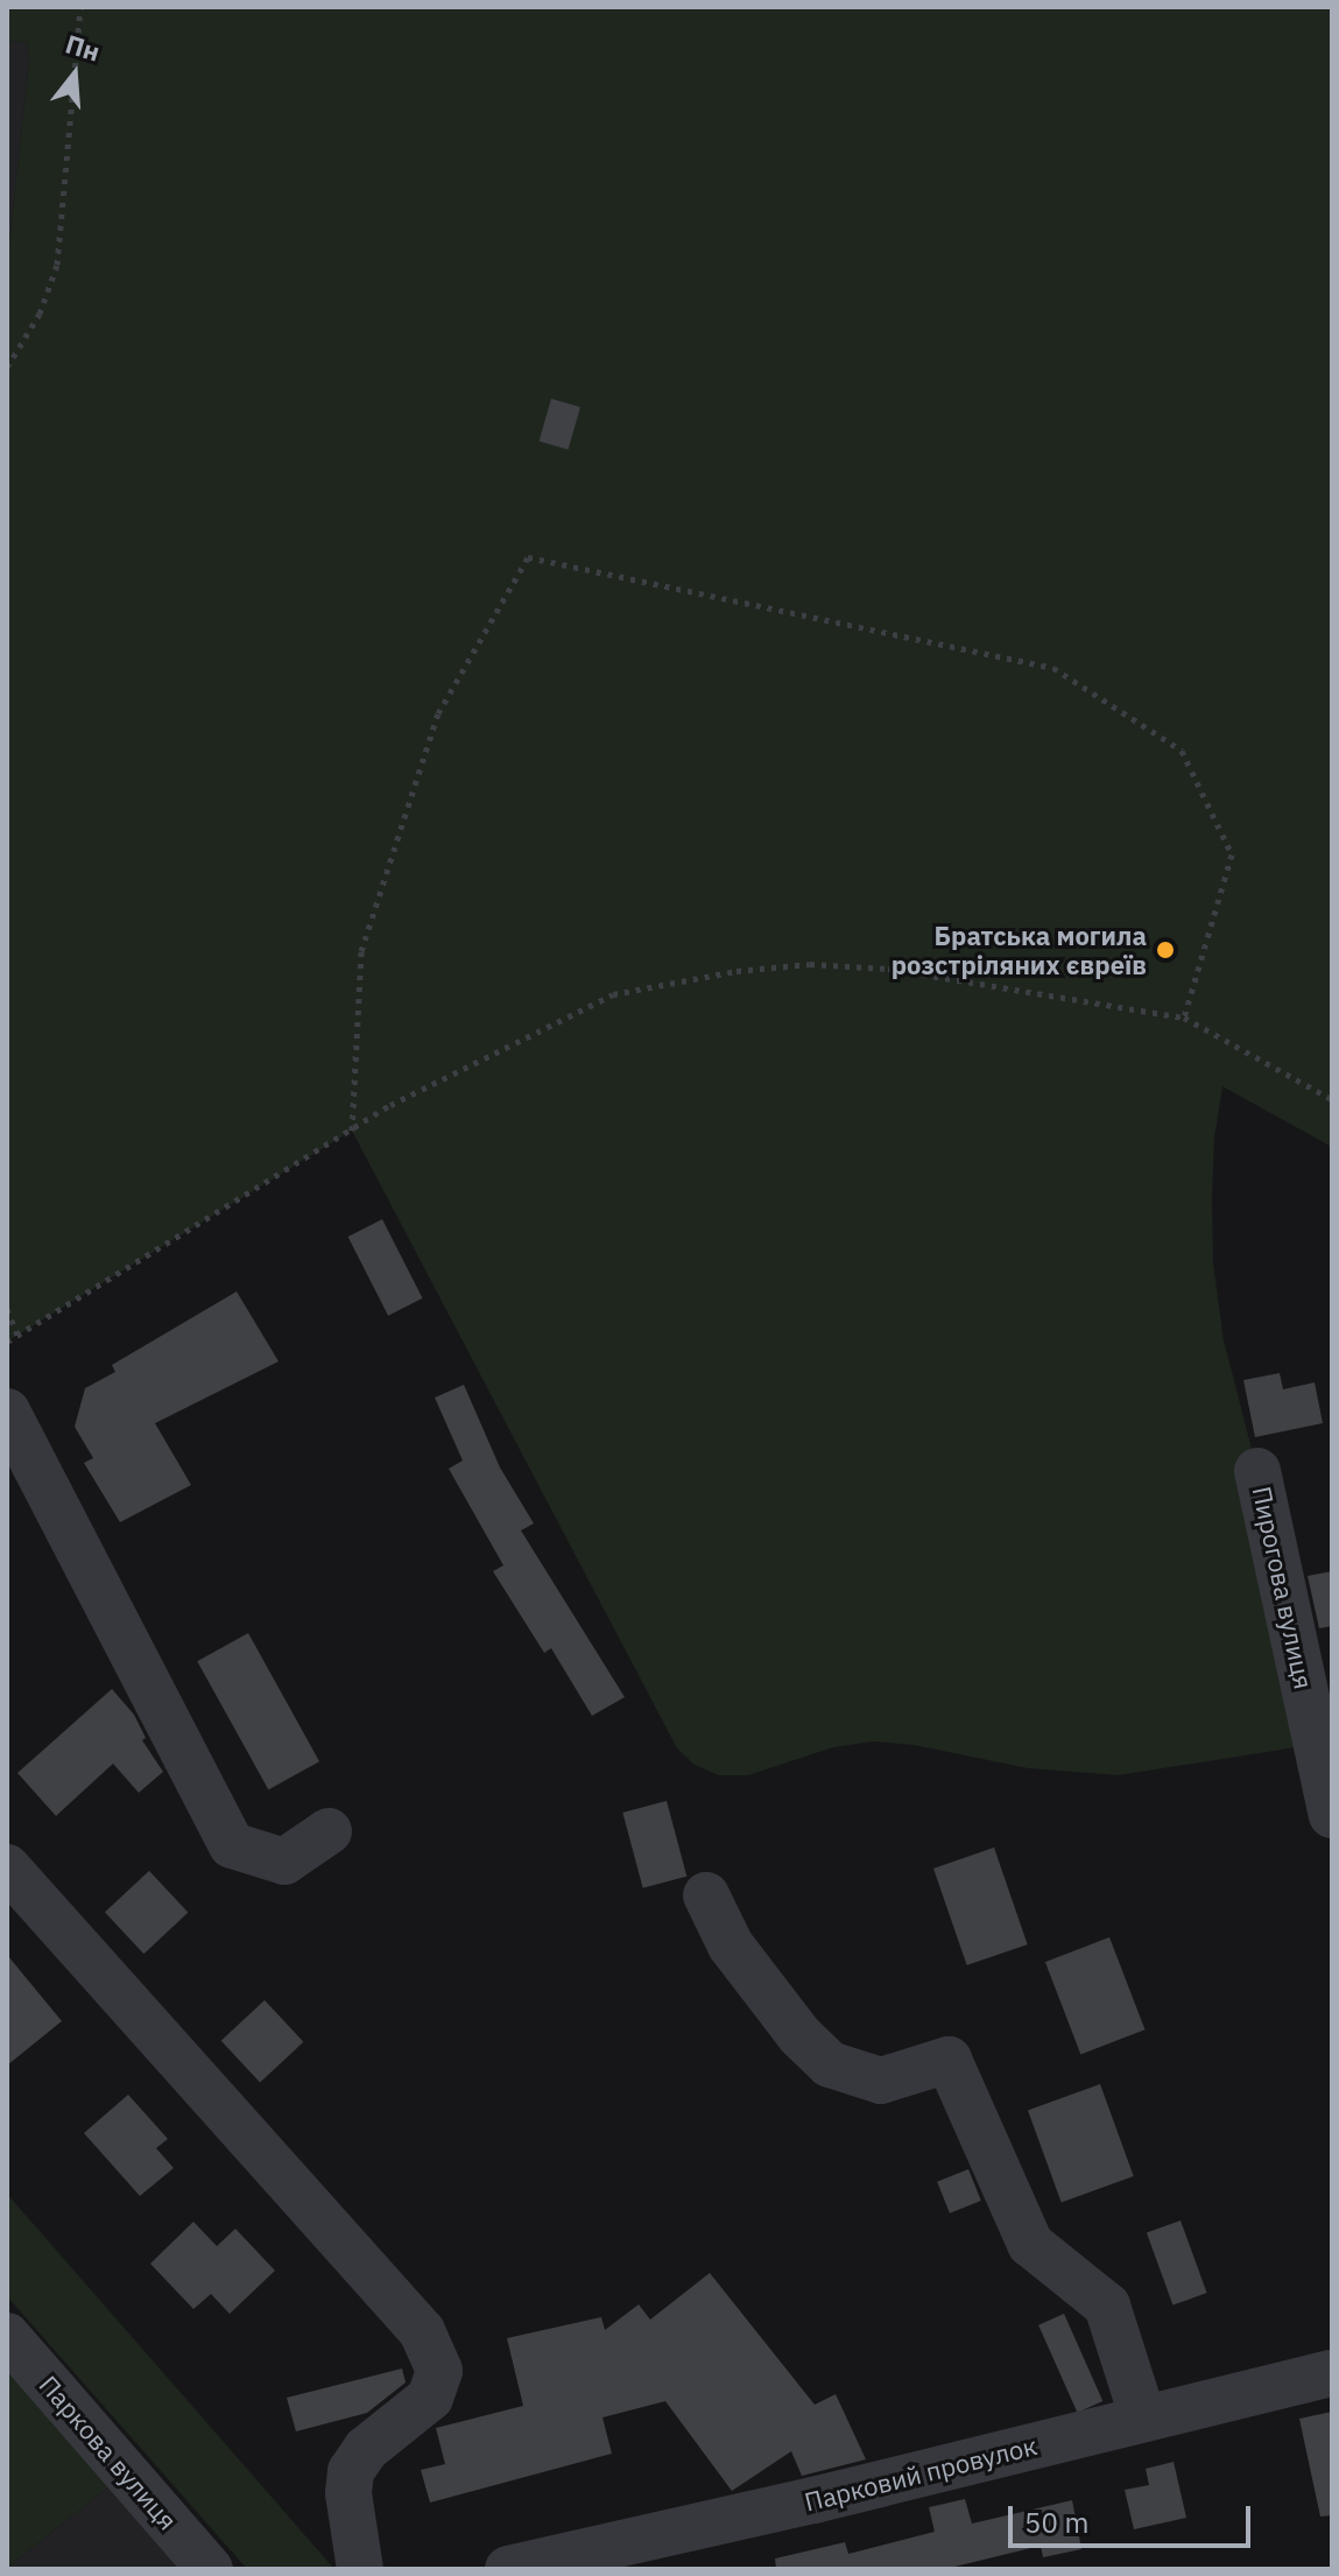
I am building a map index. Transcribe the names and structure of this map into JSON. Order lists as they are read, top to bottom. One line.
{"streets":{"street":["Пирогова вулиця","Паркова вулиця","Парковий провулок"]},"places":["Братська могила розстріляних євреїв"],"scale_bar":"50 m","north":"top"}
